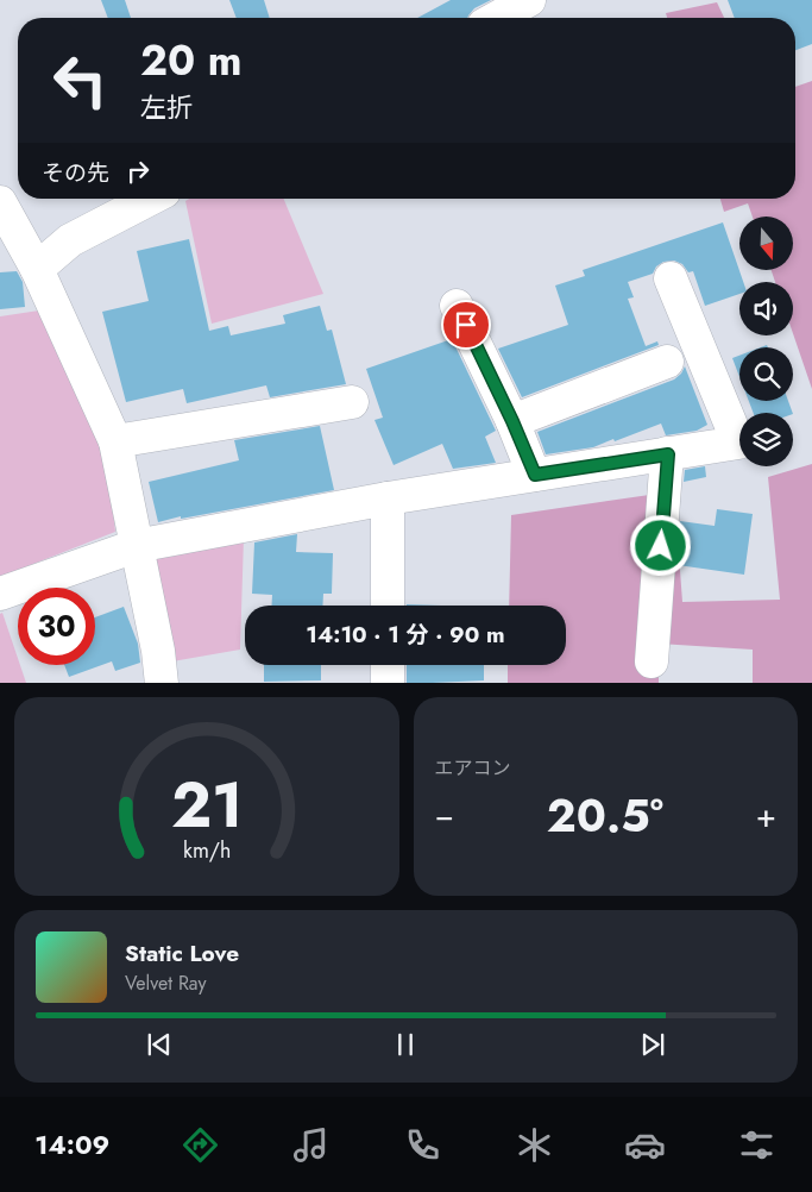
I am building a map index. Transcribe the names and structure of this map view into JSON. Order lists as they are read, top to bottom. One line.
{"north":"bottom","page":{"turn":["20 m","左折"],"then":"その先","limit":"30","trip":"14:10 · 1 分 · 90 m","tile":"エアコン","heat":["−","20.5°","+"],"song":["Static Love","Velvet Ray"],"tabs":"14:09","gauge":["21","km/h"]}}
